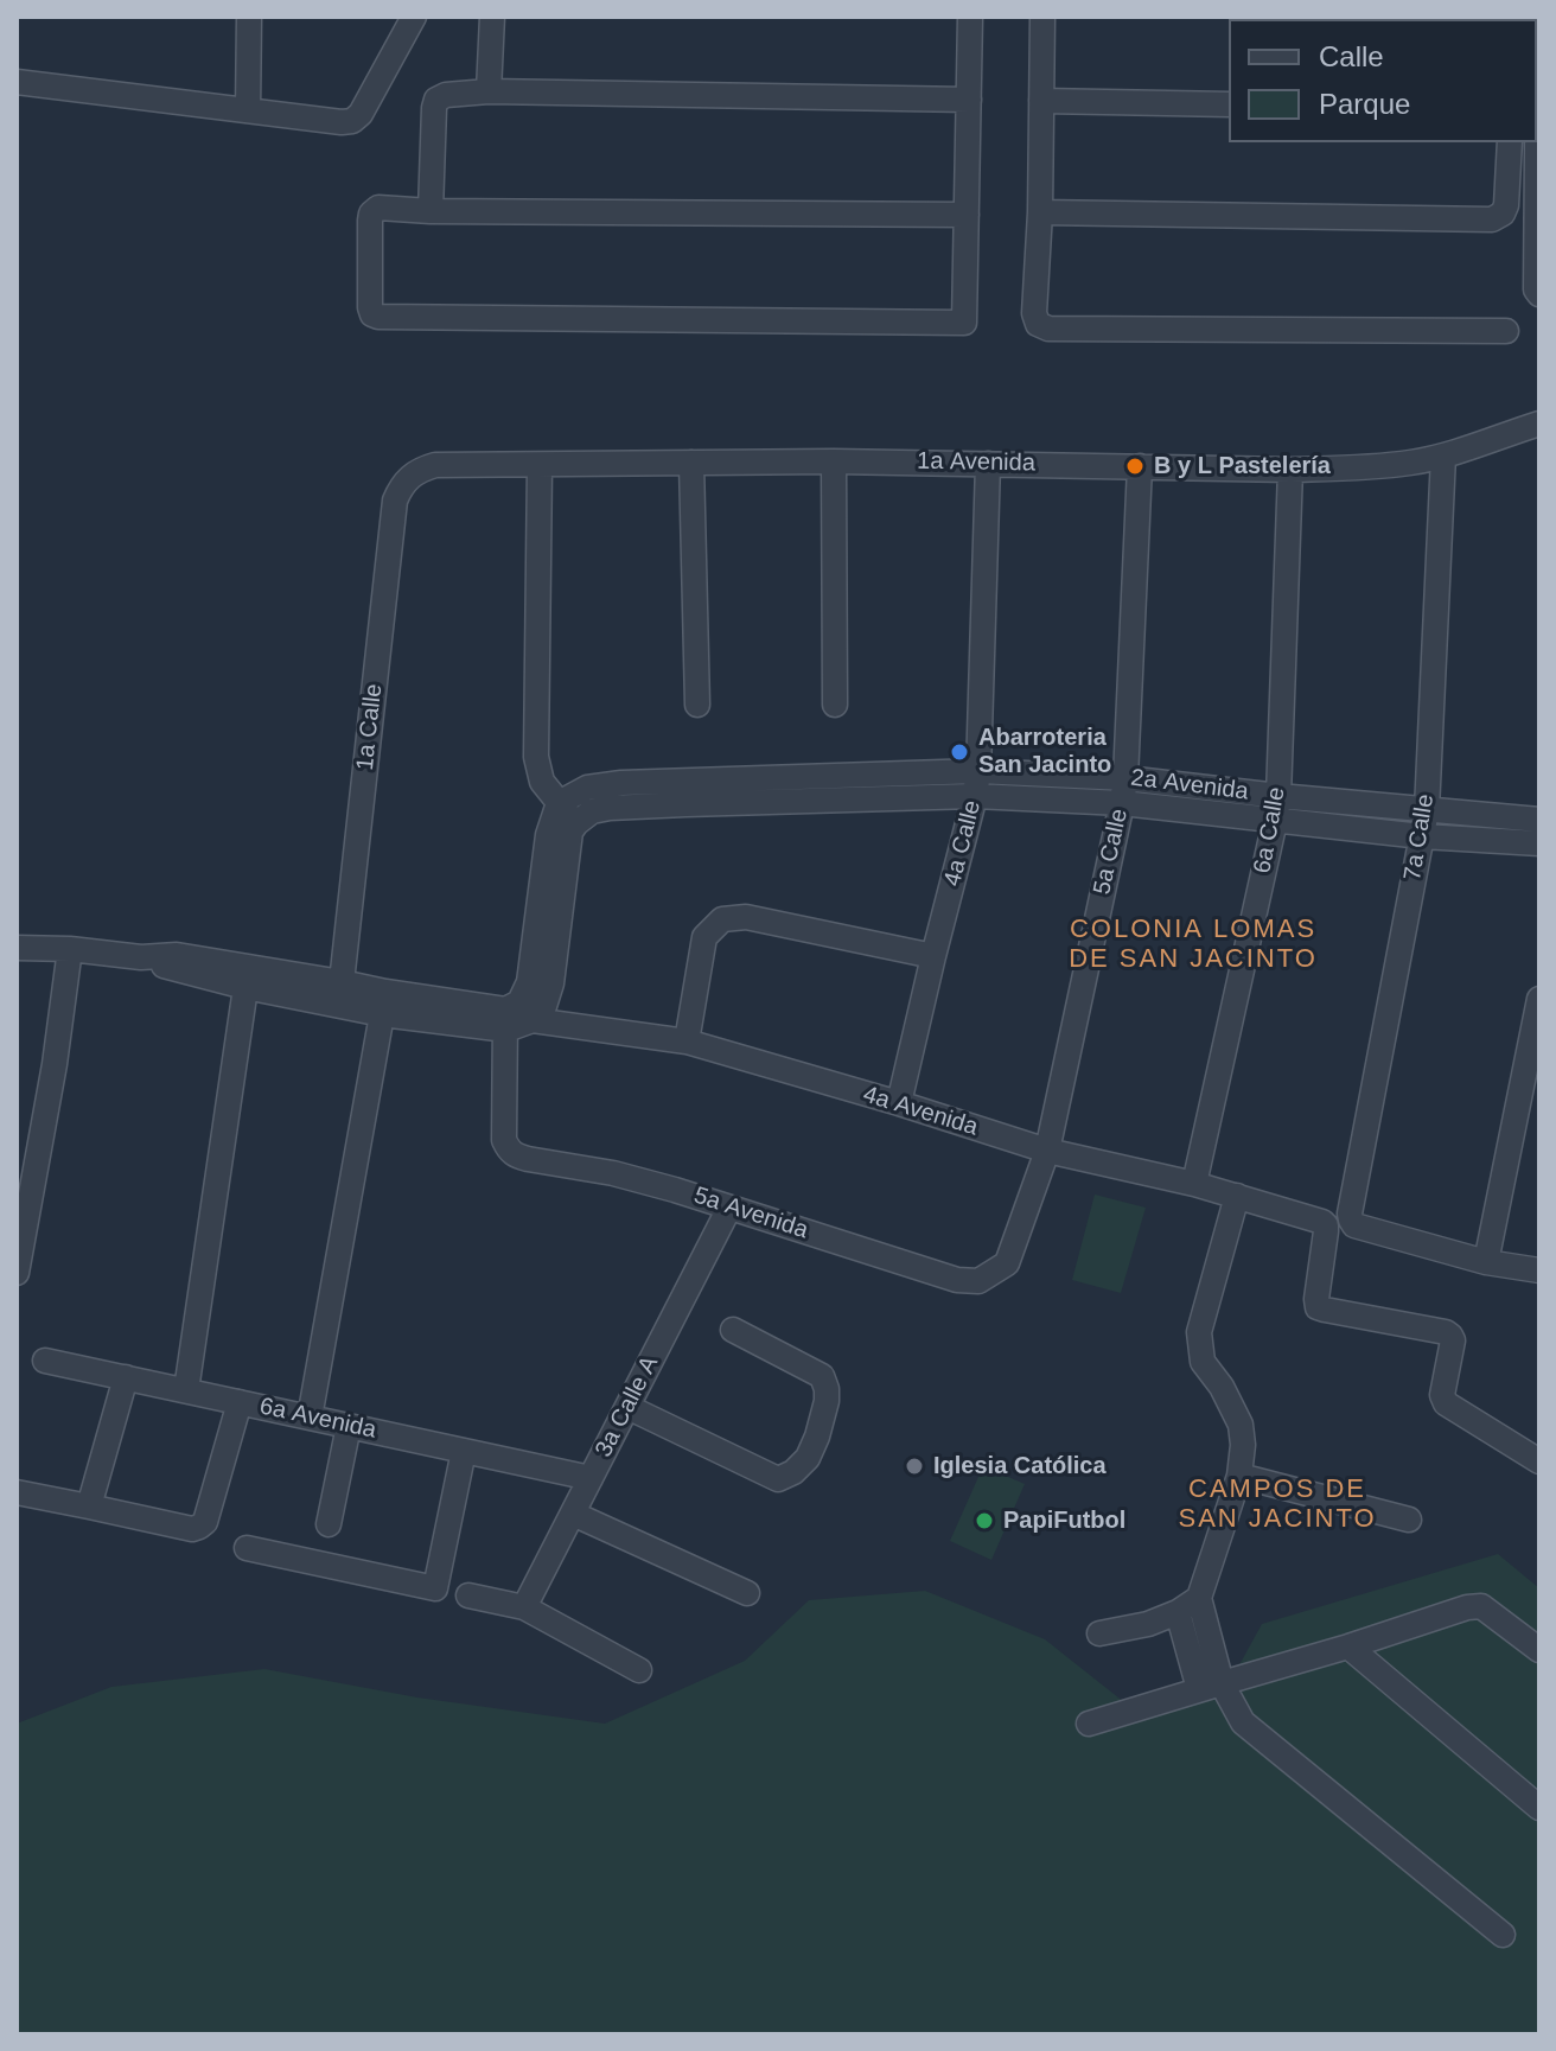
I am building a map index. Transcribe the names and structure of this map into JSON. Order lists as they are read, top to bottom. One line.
{"streets":{"street":["1a Avenida","1a Calle","2a Avenida","6a Calle","7a Calle","4a Calle","5a Calle","4a Avenida","5a Avenida","3a Calle A","6a Avenida"]},"crossings":[["1a Avenida","1a Calle"],["1a Avenida","6a Calle"],["1a Avenida","7a Calle"],["1a Avenida","4a Calle"],["1a Avenida","5a Calle"],["1a Calle","4a Avenida"],["2a Avenida","6a Calle"],["2a Avenida","7a Calle"],["2a Avenida","4a Calle"],["2a Avenida","5a Calle"],["6a Calle","4a Avenida"],["4a Calle","4a Avenida"],["5a Calle","4a Avenida"],["5a Calle","5a Avenida"],["4a Avenida","5a Avenida"],["5a Avenida","3a Calle A"],["3a Calle A","6a Avenida"]],"districts":["COLONIA LOMAS DE SAN JACINTO","CAMPOS DE SAN JACINTO"],"places":["B y L Pastelería","Abarroteria San Jacinto","Iglesia Católica","PapiFutbol"],"legend":["Calle","Parque"]}
